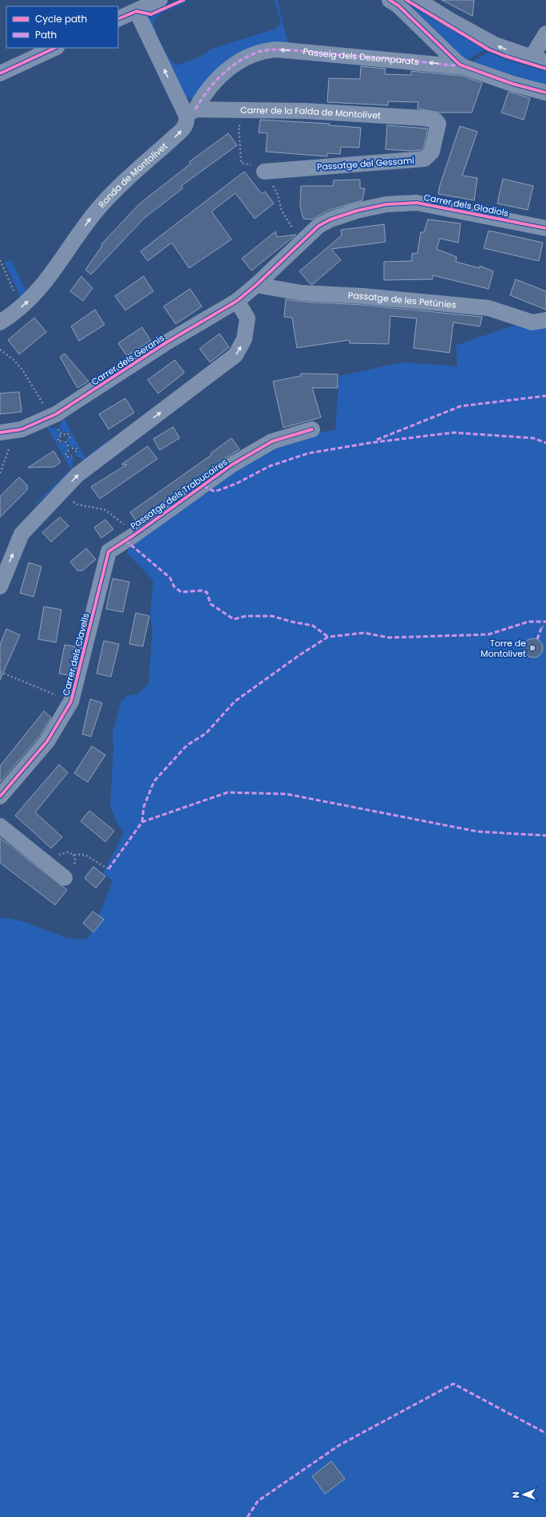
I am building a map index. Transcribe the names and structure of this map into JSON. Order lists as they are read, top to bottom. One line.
{"streets":{"street":["Passeig dels Desemparats","Carrer de la Falda de Montolivet","Passatge del Gessamí","Ronda de Montolivet","Carrer dels Gladiols","Passatge de les Petúnies","Carrer dels Geranis","Passatge dels Trabucaires","Carrer dels Clavells"]},"crossings":[["Passeig dels Desemparats","Carrer de la Falda de Montolivet"],["Passeig dels Desemparats","Ronda de Montolivet"],["Carrer de la Falda de Montolivet","Passatge del Gessamí"],["Carrer de la Falda de Montolivet","Ronda de Montolivet"],["Carrer dels Gladiols","Passatge de les Petúnies"],["Carrer dels Gladiols","Carrer dels Geranis"],["Passatge de les Petúnies","Carrer dels Geranis"],["Passatge dels Trabucaires","Carrer dels Clavells"]],"one_way":["Passeig dels Desemparats","Ronda de Montolivet"],"places":["Torre de Montolivet"],"legend":["Cycle path","Path"],"north":"left"}
